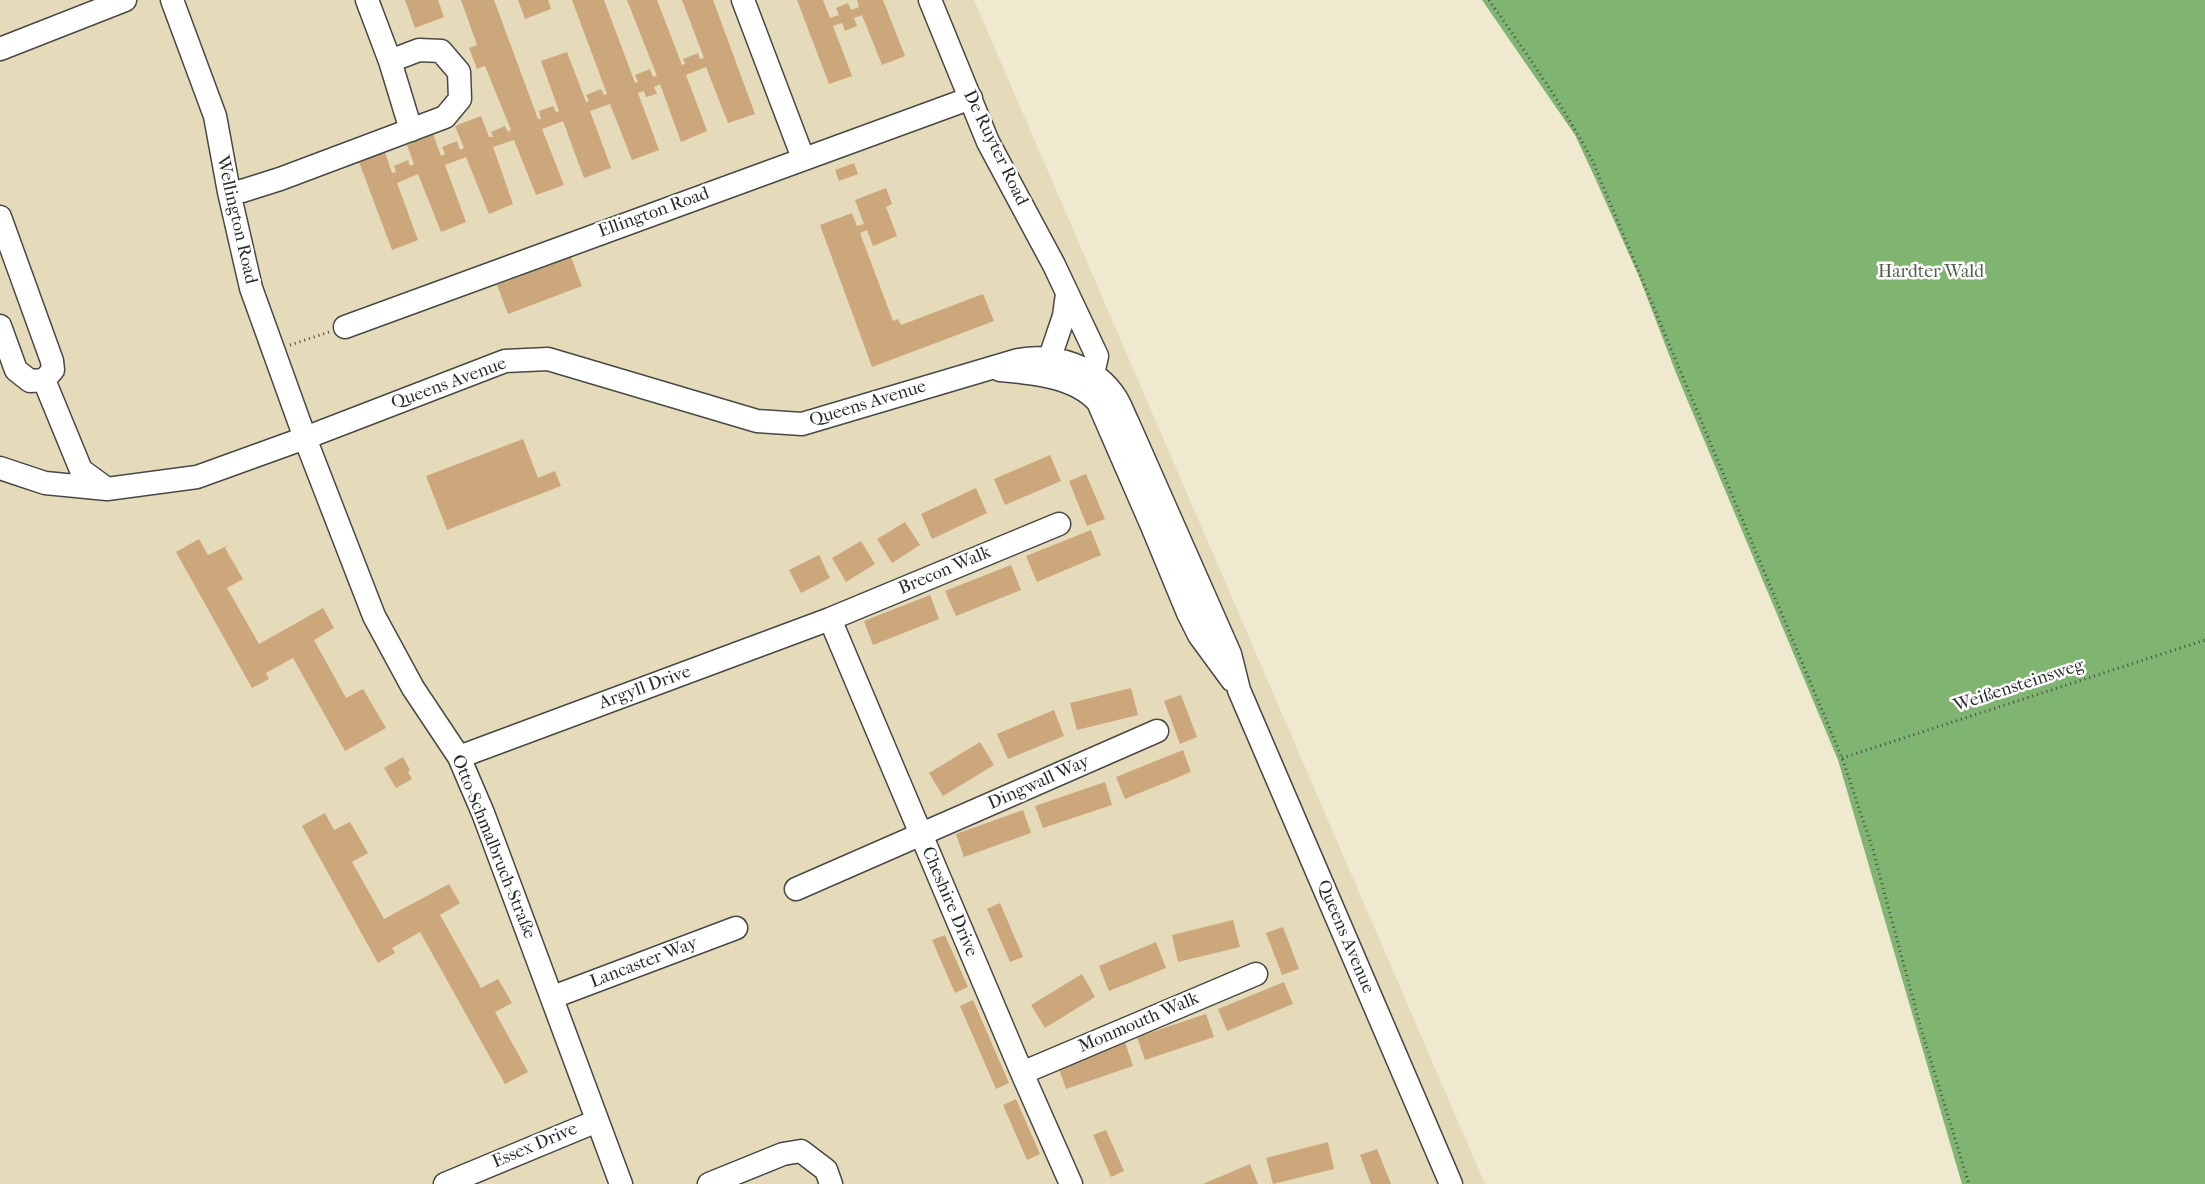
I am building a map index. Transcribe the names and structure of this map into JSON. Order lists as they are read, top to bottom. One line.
{"streets":{"lane":["De Ruyter Road","Ellington Road","Wellington Road","Queens Avenue","Brecon Walk","Argyll Drive","Dingwall Way","Otto-Schmalbruch-Straße","Cheshire Drive","Lancaster Way","Monmouth Walk","Essex Drive"],"path":["Weißensteinsweg"]},"crossings":[["De Ruyter Road","Ellington Road"],["De Ruyter Road","Queens Avenue"],["Wellington Road","Queens Avenue"],["Wellington Road","Otto-Schmalbruch-Straße"],["Queens Avenue","Otto-Schmalbruch-Straße"],["Brecon Walk","Argyll Drive"],["Brecon Walk","Cheshire Drive"],["Argyll Drive","Otto-Schmalbruch-Straße"],["Argyll Drive","Cheshire Drive"],["Dingwall Way","Cheshire Drive"],["Otto-Schmalbruch-Straße","Lancaster Way"],["Otto-Schmalbruch-Straße","Essex Drive"],["Cheshire Drive","Monmouth Walk"]],"parks":["Hardter Wald"]}
